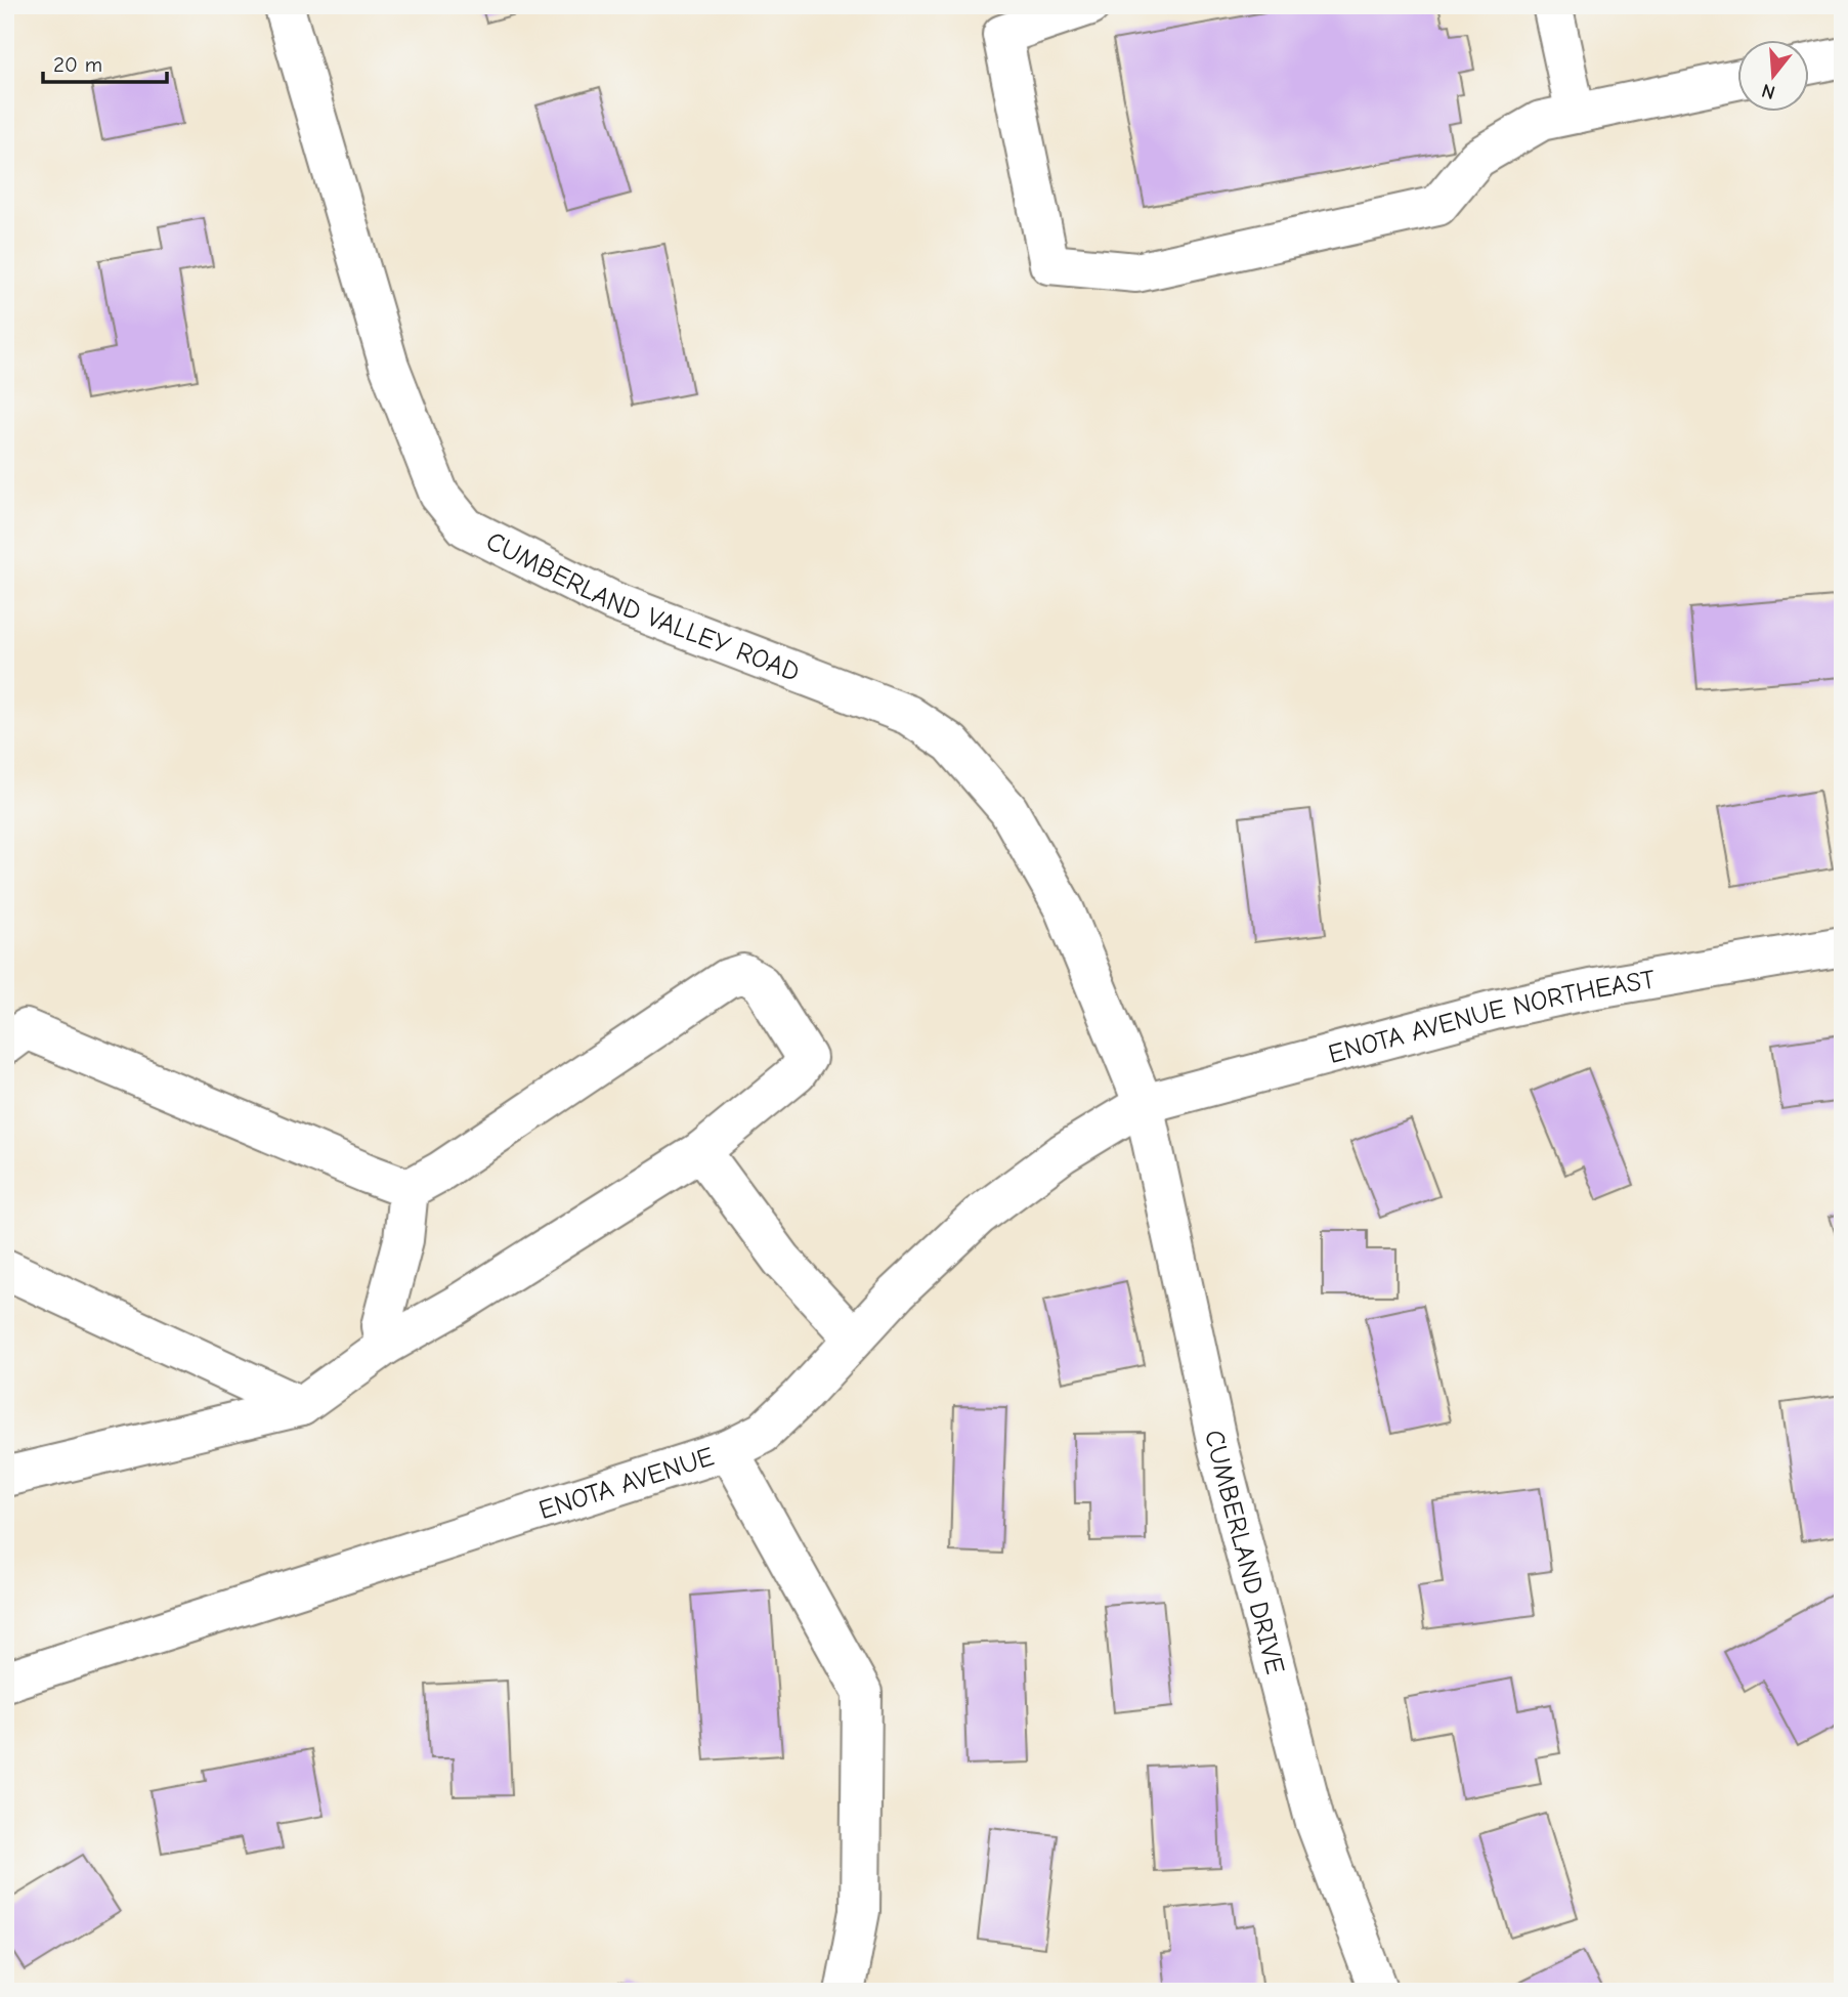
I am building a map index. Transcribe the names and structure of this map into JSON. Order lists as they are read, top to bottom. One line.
{"streets":{"street":["CUMBERLAND VALLEY ROAD","ENOTA AVENUE NORTHEAST","ENOTA AVENUE","CUMBERLAND DRIVE"]},"crossings":[["CUMBERLAND VALLEY ROAD","ENOTA AVENUE NORTHEAST"],["CUMBERLAND VALLEY ROAD","ENOTA AVENUE"],["CUMBERLAND VALLEY ROAD","CUMBERLAND DRIVE"],["ENOTA AVENUE NORTHEAST","ENOTA AVENUE"],["ENOTA AVENUE NORTHEAST","CUMBERLAND DRIVE"],["ENOTA AVENUE","CUMBERLAND DRIVE"]],"scale_bar":"20 m","north":"bottom"}
